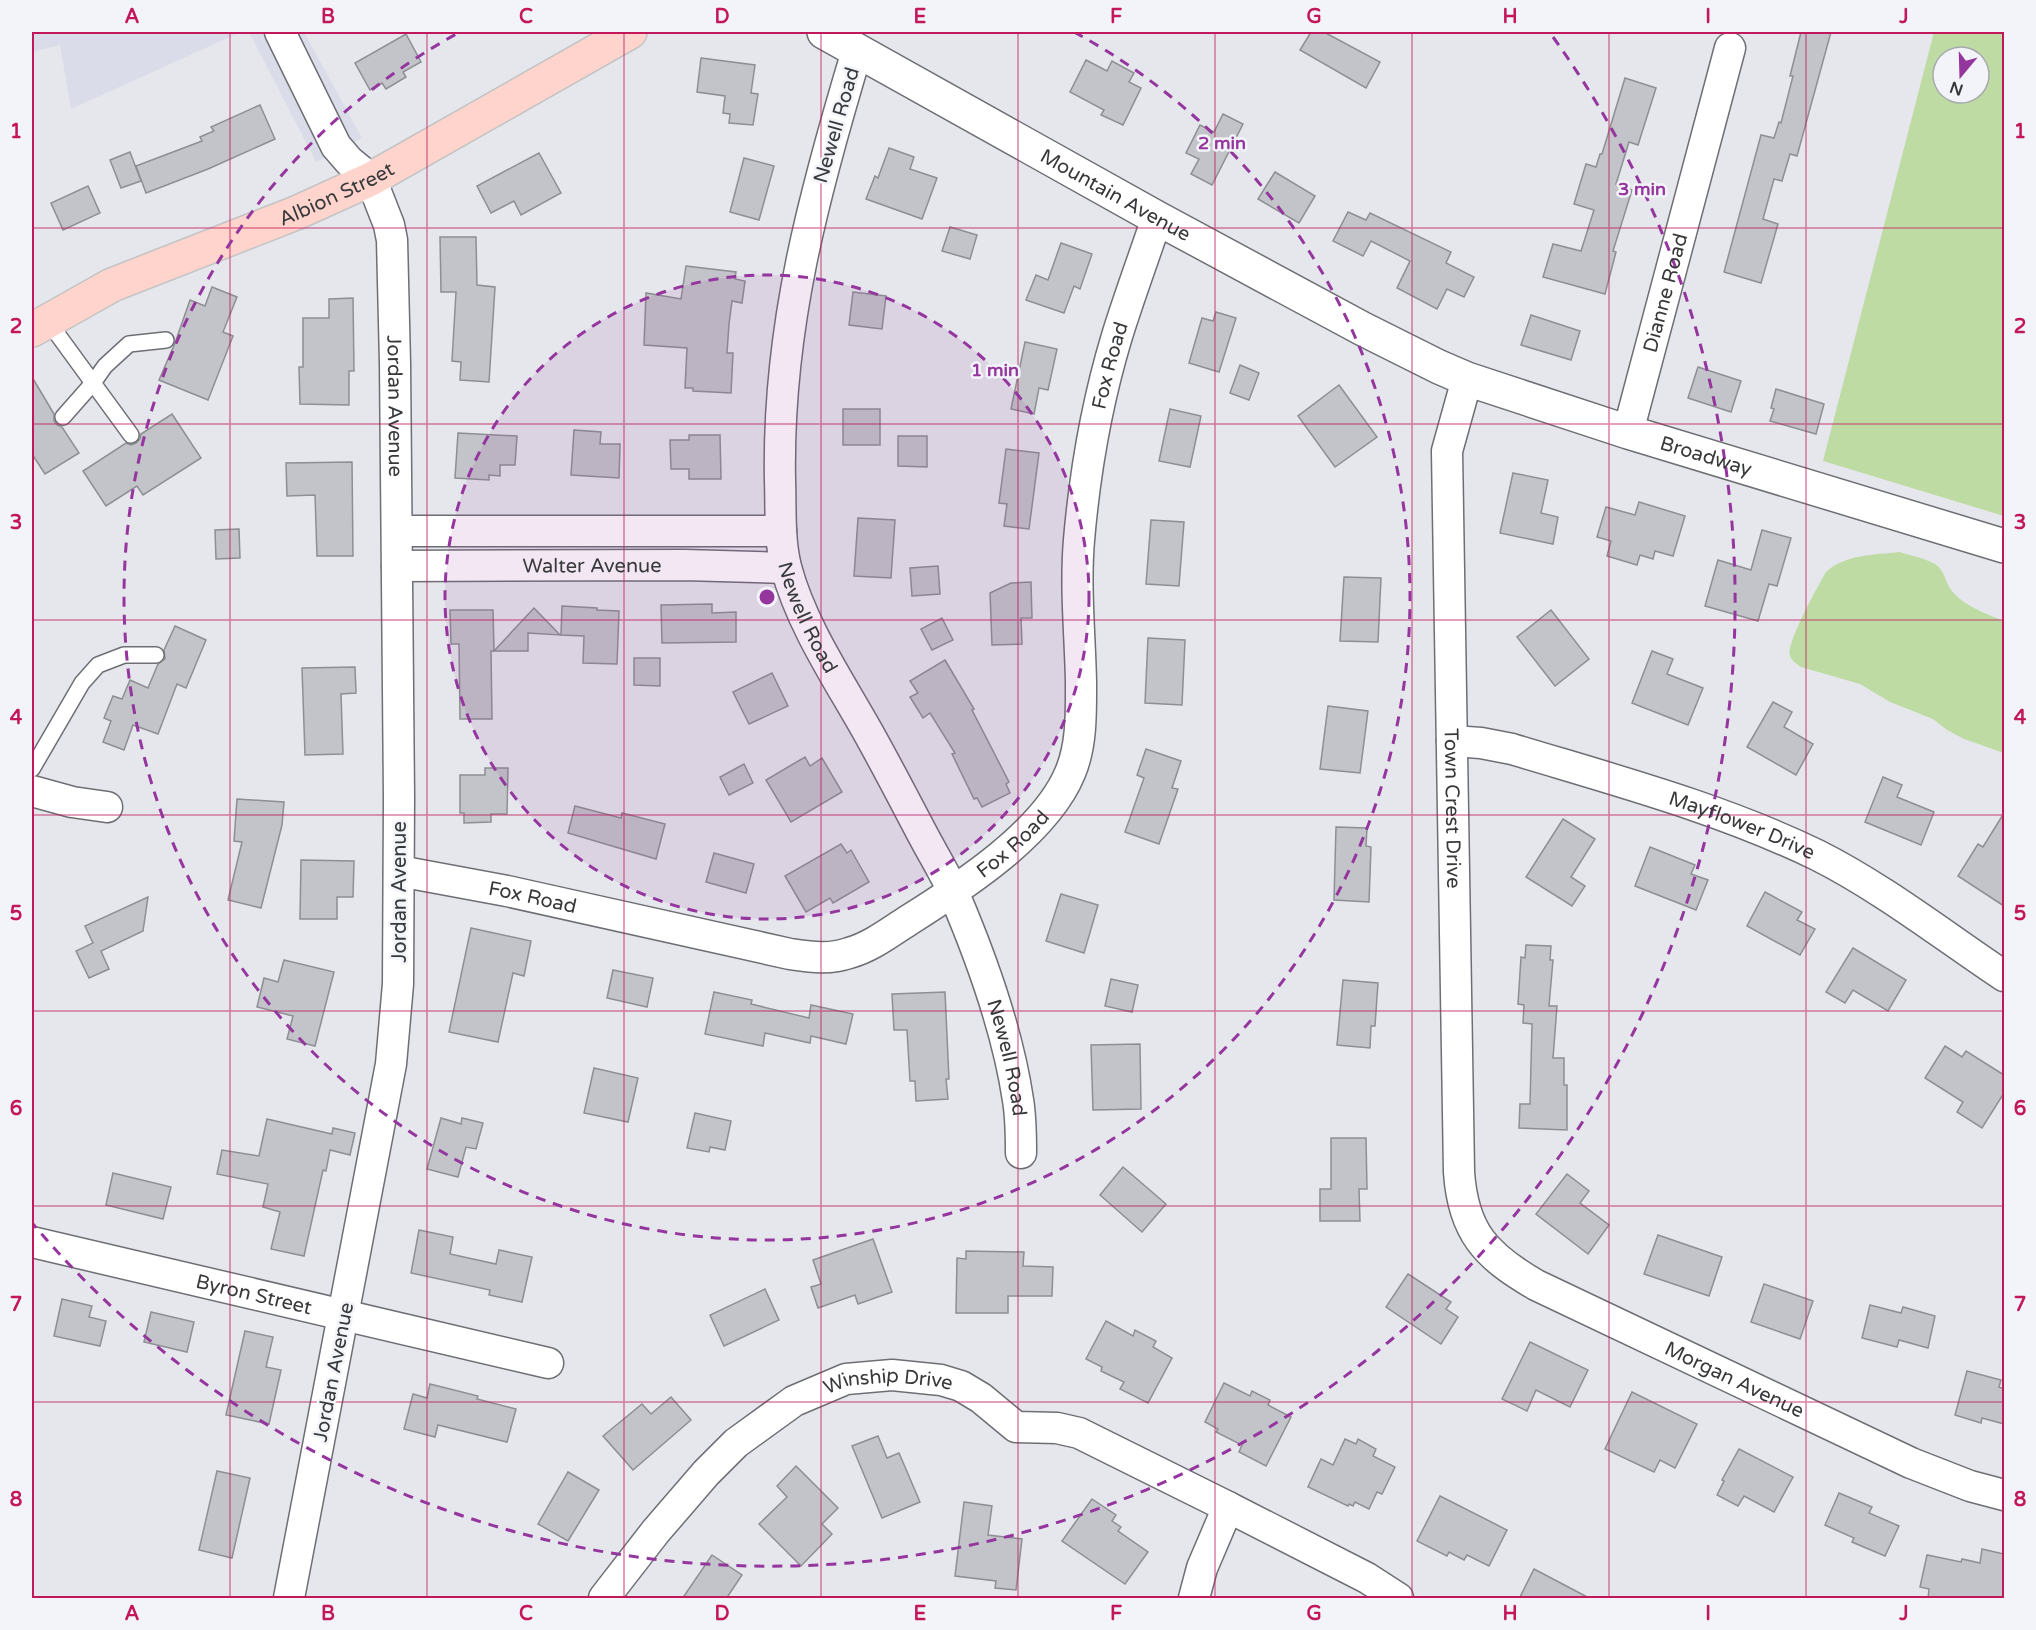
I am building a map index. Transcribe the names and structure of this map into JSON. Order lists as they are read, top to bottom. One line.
{"streets":{"main road":["Albion Street","Mountain Avenue","Broadway"],"street":["Newell Road","Dianne Road","Fox Road","Jordan Avenue","Walter Avenue","Town Crest Drive","Mayflower Drive","Byron Street","Morgan Avenue","Winship Drive"]},"crossings":[["Newell Road","Mountain Avenue"],["Newell Road","Fox Road"],["Newell Road","Walter Avenue"],["Albion Street","Jordan Avenue"],["Mountain Avenue","Fox Road"],["Mountain Avenue","Broadway"],["Dianne Road","Broadway"],["Fox Road","Jordan Avenue"],["Jordan Avenue","Walter Avenue"],["Jordan Avenue","Byron Street"],["Broadway","Town Crest Drive"],["Town Crest Drive","Mayflower Drive"],["Town Crest Drive","Morgan Avenue"]],"north":"bottom","grid":{"columns":["A","B","C","D","E","F","G","H","I","J"],"rows":["1","2","3","4","5","6","7","8"]},"rings":["2 min","3 min","1 min"]}
